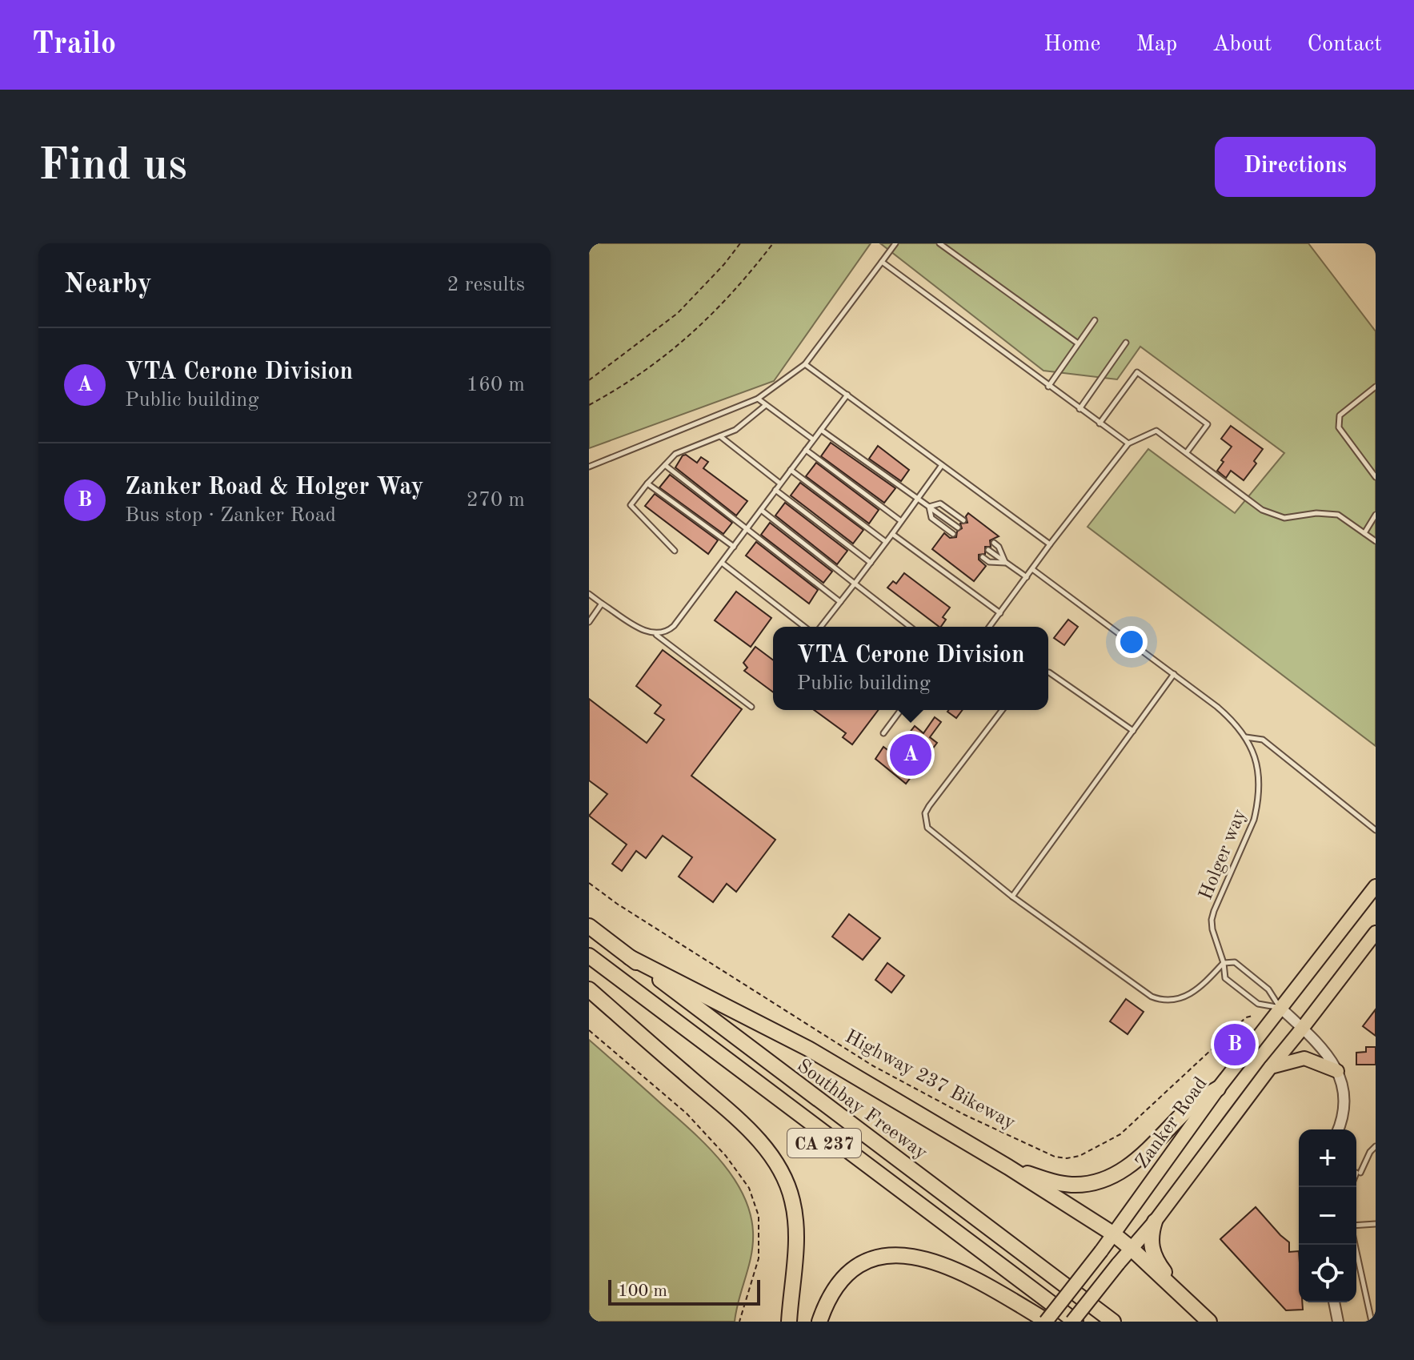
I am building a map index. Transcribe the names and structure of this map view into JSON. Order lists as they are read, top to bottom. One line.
{"streets":{"highway":["Southbay Freeway","CA 237"],"main road":["Zanker Road"],"lane":["Holger way"],"path":["Highway 237 Bikeway"]},"scale_bar":"100 m","page":{"header":"Trailo","nav":["Home","Map","About","Contact"],"buttons":"Directions","title":"Find us","heading":["Nearby","2 results"],"list":[{"mark":"A","name":"VTA Cerone Division","note":"Public building","value":"160 m"},{"mark":"B","name":"Zanker Road & Holger Way","note":"Bus stop · Zanker Road","value":"270 m"}],"popup":["VTA Cerone Division","Public building"],"pins":["A","B"],"map_buttons":["+","−"],"scale":"100 m"}}
